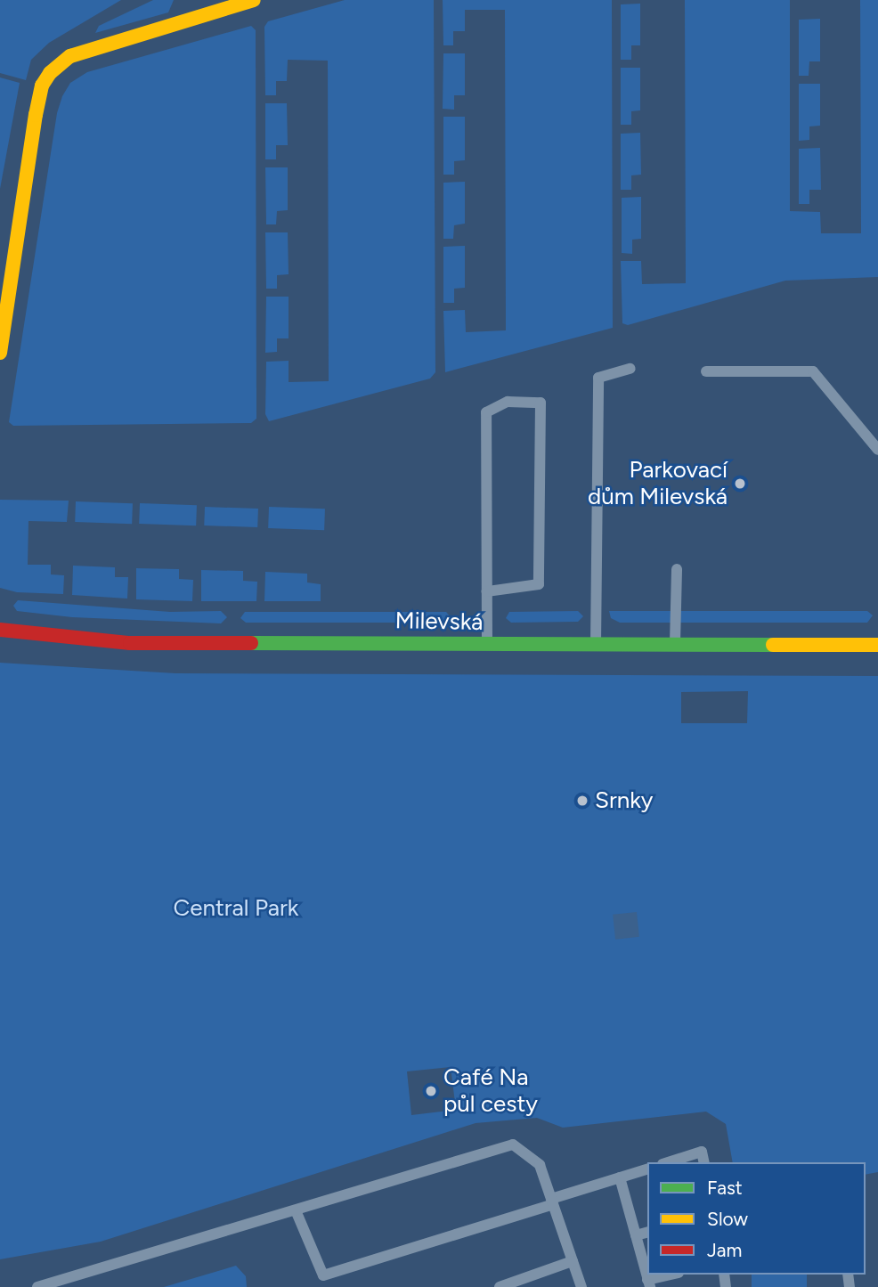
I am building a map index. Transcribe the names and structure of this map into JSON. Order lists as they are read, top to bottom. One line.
{"streets":{"street":["Milevská"]},"parks":["Central Park"],"places":["Parkovací dům Milevská","Srnky","Café Na půl cesty"],"legend":["Fast","Slow","Jam"]}
